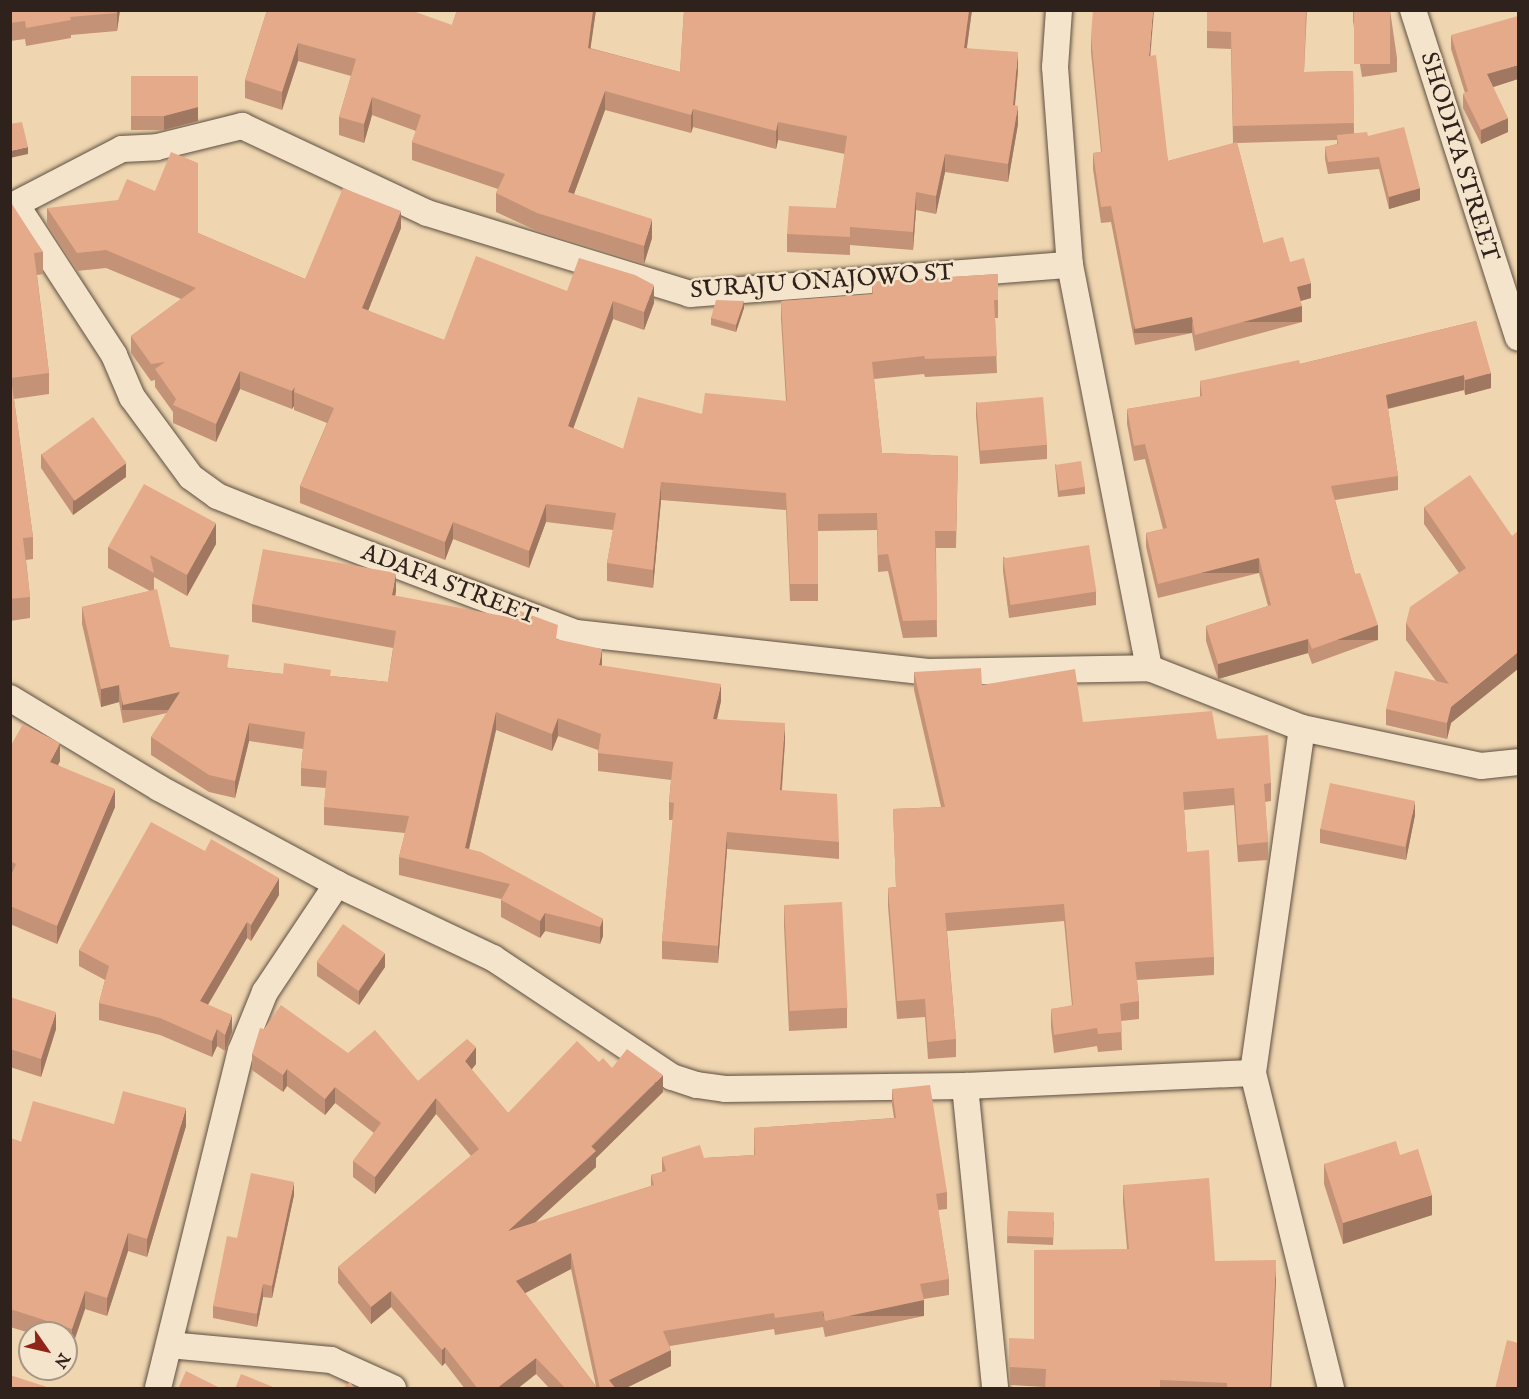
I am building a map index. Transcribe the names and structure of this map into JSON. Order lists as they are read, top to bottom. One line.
{"streets":{"street":["SHODIYA STREET","SURAJU ONAJOWO ST","ADAFA STREET"]},"crossings":[["SURAJU ONAJOWO ST","ADAFA STREET"]],"north":"bottom right"}
